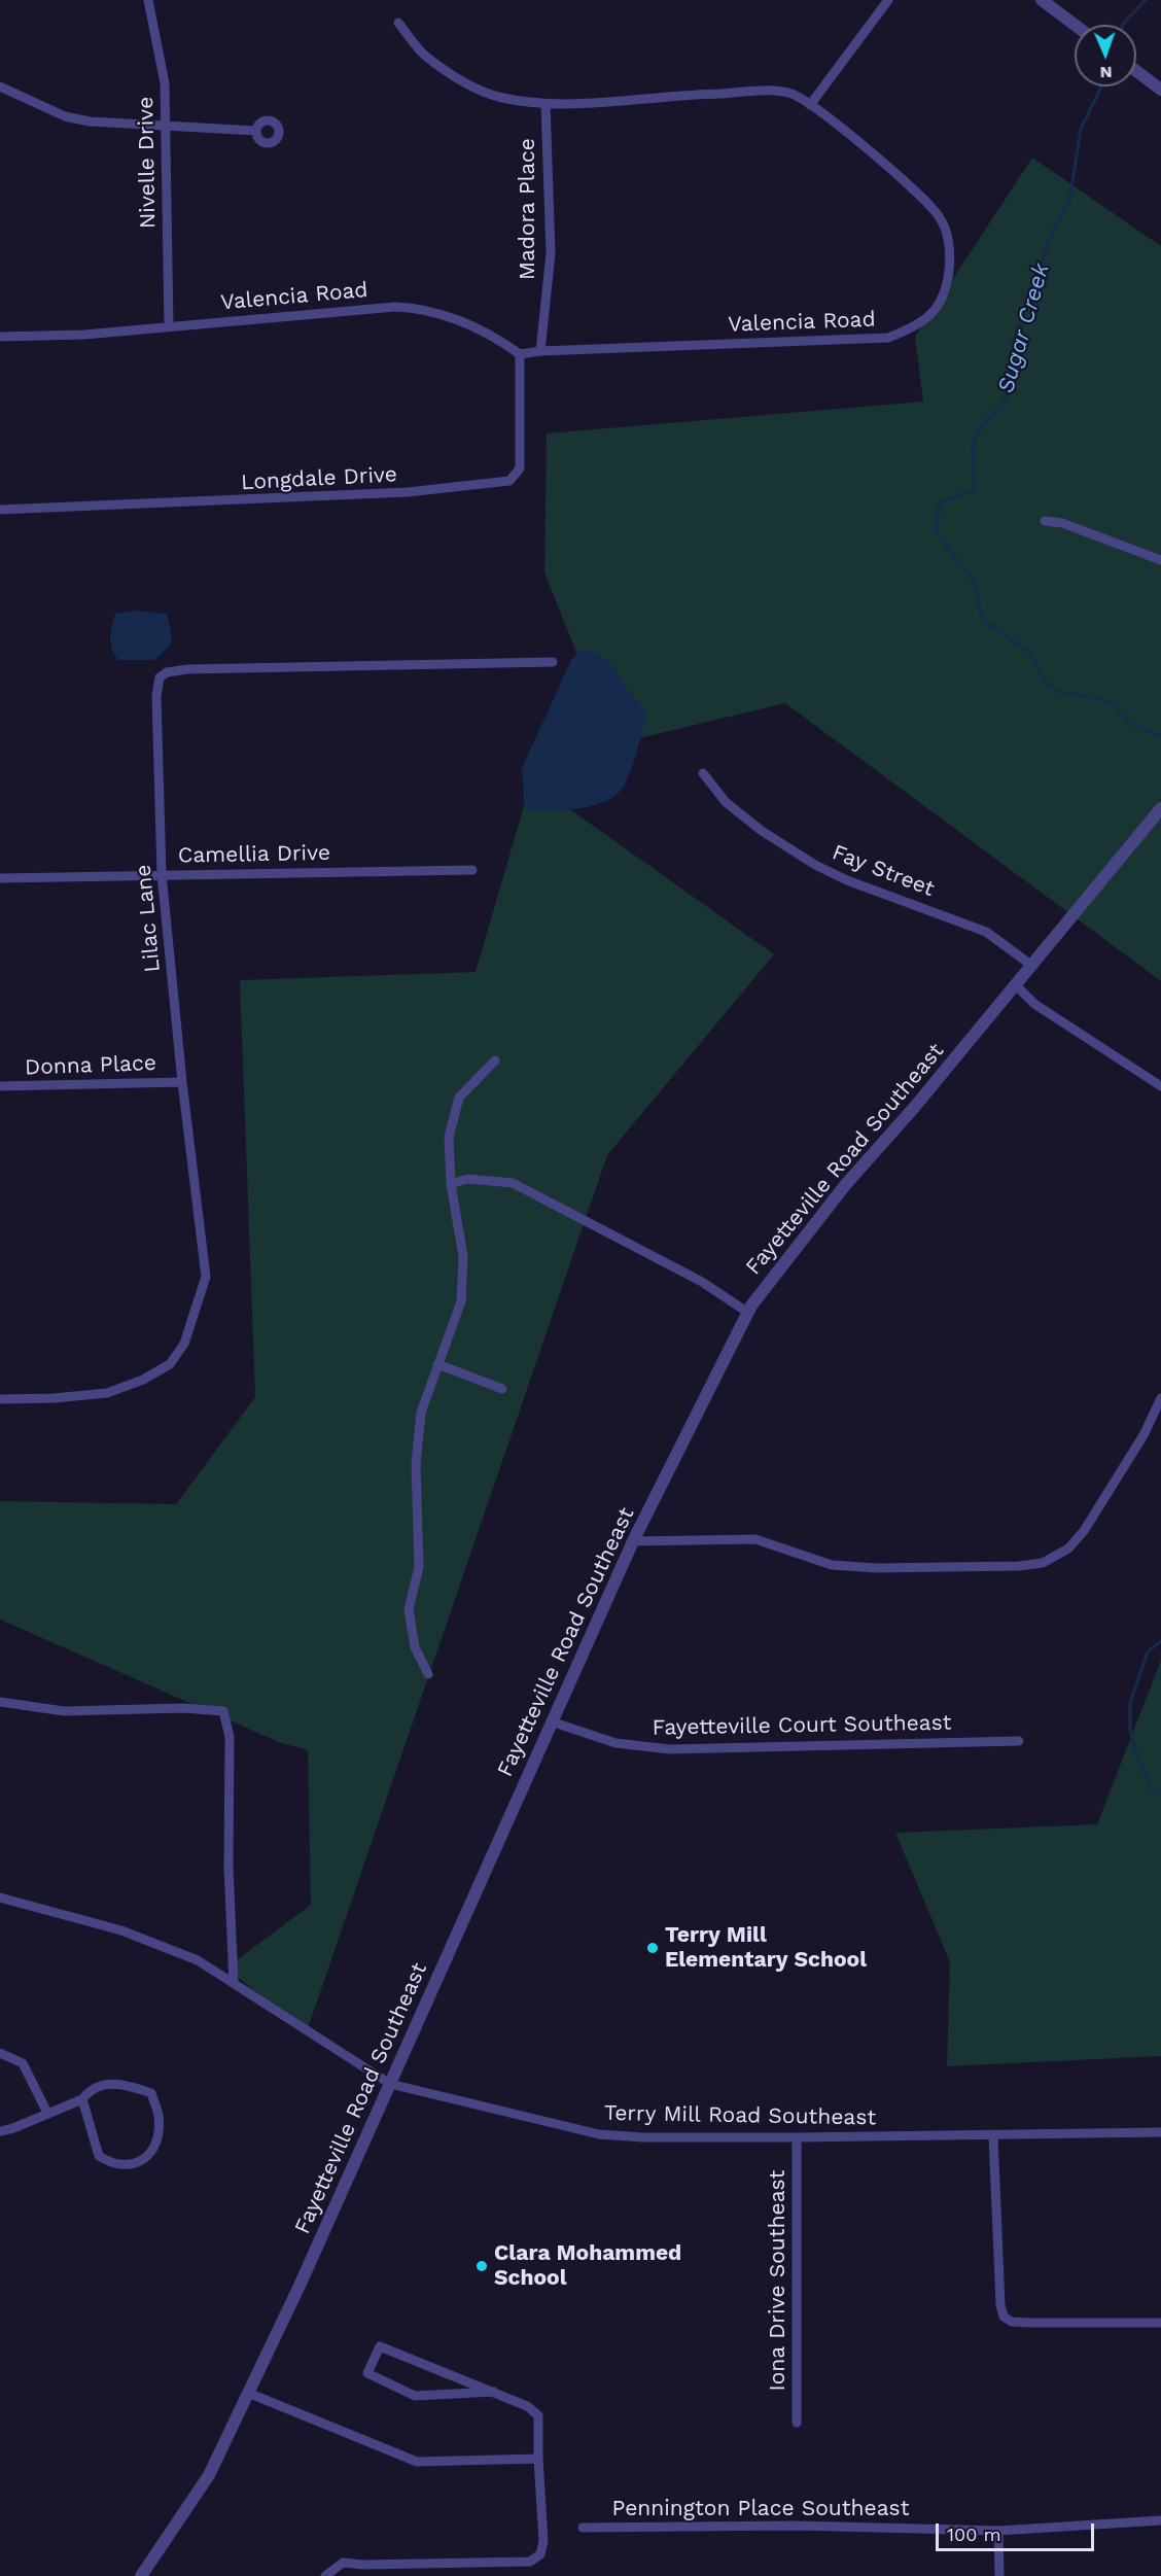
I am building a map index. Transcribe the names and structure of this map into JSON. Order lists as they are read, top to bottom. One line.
{"streets":{"street":["Nivelle Drive","Madora Place","Valencia Road","Longdale Drive","Camellia Drive","Fay Street","Lilac Lane","Donna Place","Fayetteville Road Southeast","Fayetteville Court Southeast","Terry Mill Road Southeast","Iona Drive Southeast","Pennington Place Southeast"]},"crossings":[["Nivelle Drive","Valencia Road"],["Madora Place","Valencia Road"],["Valencia Road","Longdale Drive"],["Camellia Drive","Lilac Lane"],["Fay Street","Fayetteville Road Southeast"],["Lilac Lane","Donna Place"],["Fayetteville Road Southeast","Fayetteville Court Southeast"],["Fayetteville Road Southeast","Terry Mill Road Southeast"],["Terry Mill Road Southeast","Iona Drive Southeast"]],"water":["Sugar Creek"],"places":["Terry Mill Elementary School","Clara Mohammed School"],"scale_bar":"100 m","north":"bottom"}
